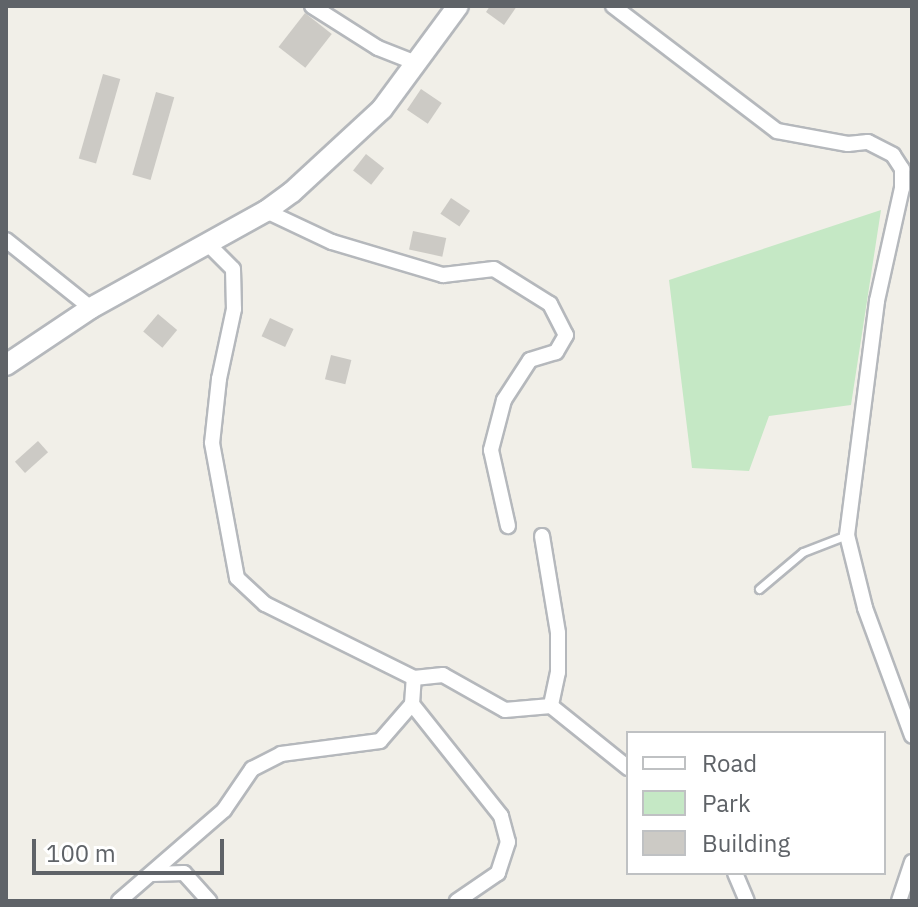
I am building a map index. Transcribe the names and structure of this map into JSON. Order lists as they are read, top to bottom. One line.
{"legend":["Road","Park","Building"],"scale_bar":"100 m"}
